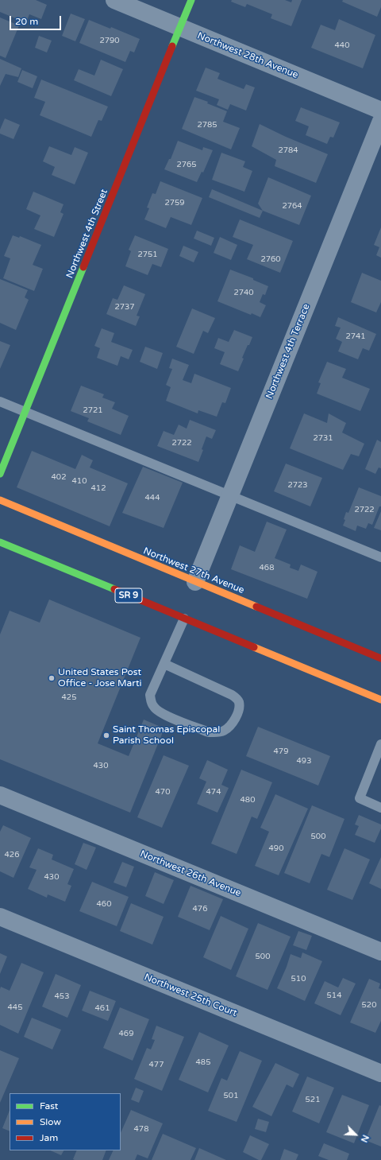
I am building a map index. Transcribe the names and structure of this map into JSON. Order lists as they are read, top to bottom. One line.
{"streets":{"main road":["Northwest 4th Street","Northwest 27th Avenue","SR 9"],"street":["Northwest 28th Avenue","Northwest 4th Terrace","Northwest 26th Avenue","Northwest 25th Court"]},"crossings":[["Northwest 28th Avenue","Northwest 4th Street"],["Northwest 4th Terrace","Northwest 27th Avenue"]],"places":["United States Post Office - Jose Marti","Saint Thomas Episcopal Parish School"],"house_numbers":["2790","440","2785","2784","2765","2759","2764","2751","2760","2740","2737","2741","2721","2731","2722","402","410","2723","412","444","2722","468","425","479","493","430","470","474","480","500","490","426","430","460","476","500","510","514","453","520","445","461","469","485","477","501","521","478"],"legend":["Fast","Slow","Jam"],"scale_bar":"20 m","north":"bottom right"}
